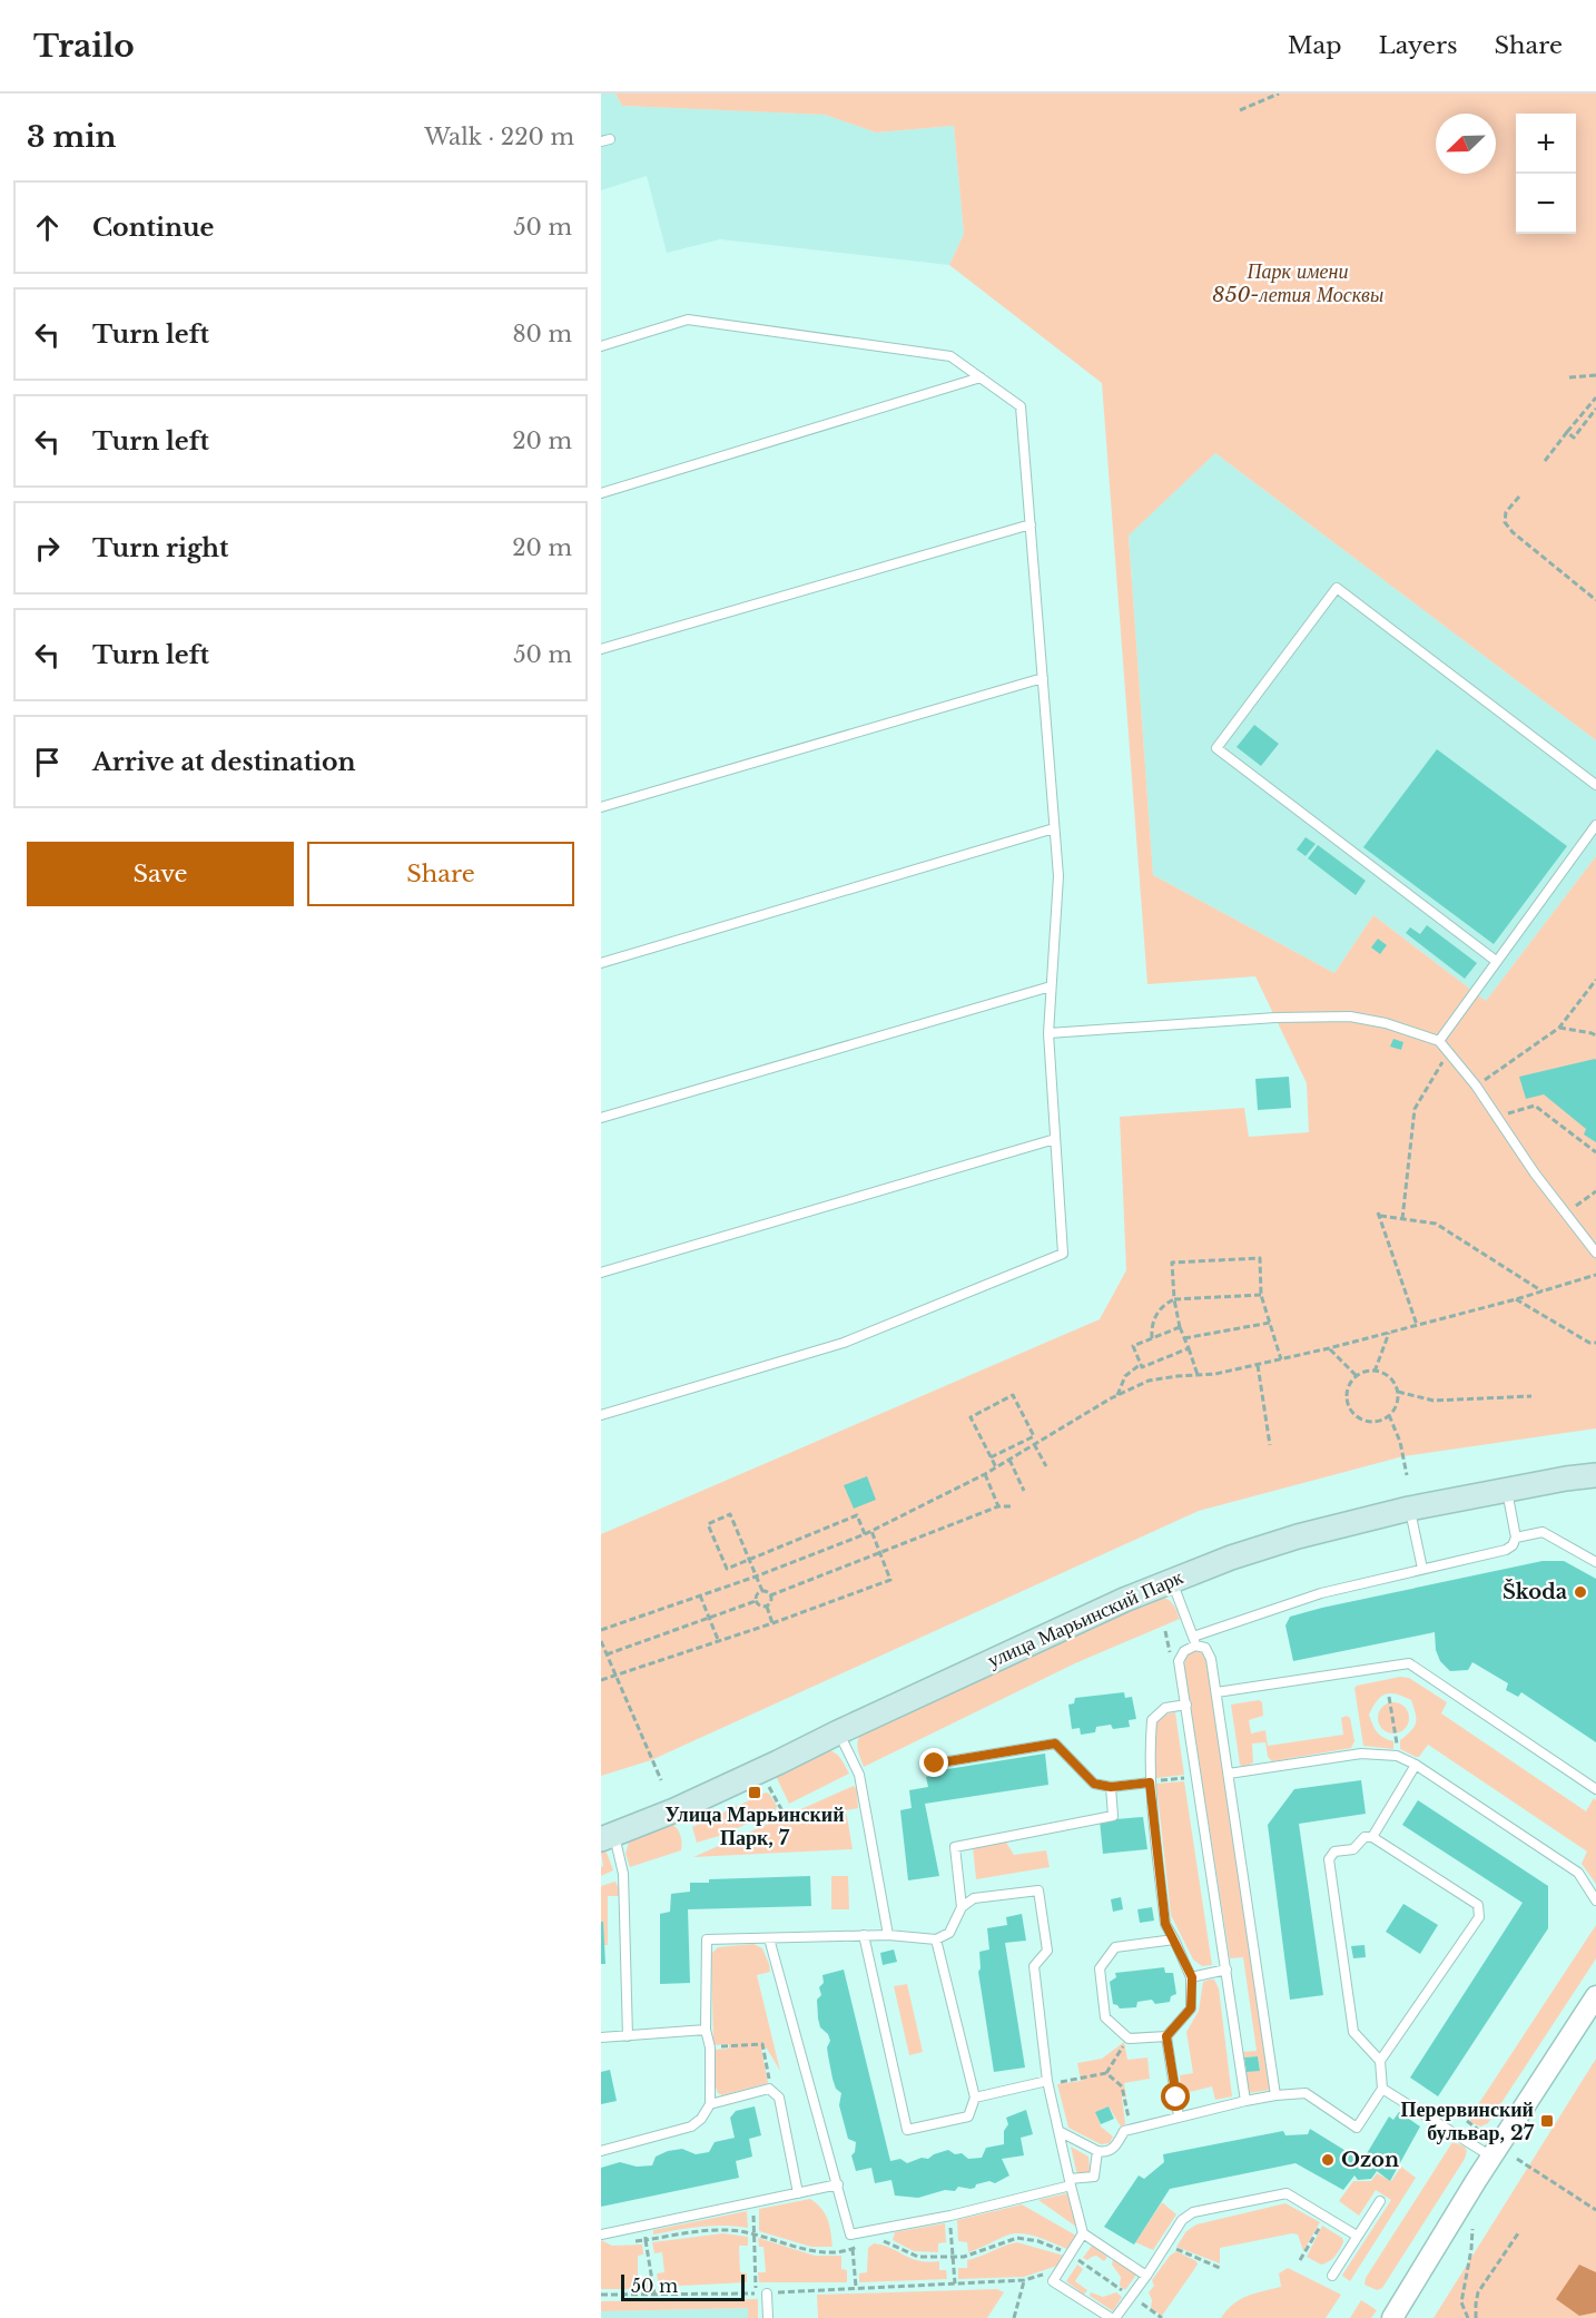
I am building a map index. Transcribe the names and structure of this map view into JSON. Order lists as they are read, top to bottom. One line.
{"streets":{"main road":["улица Марьинский Парк"]},"parks":["Парк имени 850-летия Москвы"],"places":{"other":["Škoda","Ozon"],"transit":["Улица Марьинский Парк, 7","Перервинский бульвар, 27"]},"scale_bar":"50 m","north":"bottom left","page":{"header":"Trailo","nav":["Map","Layers","Share"],"heading":["3 min","Walk · 220 m"],"map_buttons":["+","−"],"list":[["Continue","50 m"],["Turn left","80 m"],["Turn left","20 m"],["Turn right","20 m"],["Turn left","50 m"],"Arrive at destination"],"buttons":["Save","Share"],"scale":"50 m"}}
